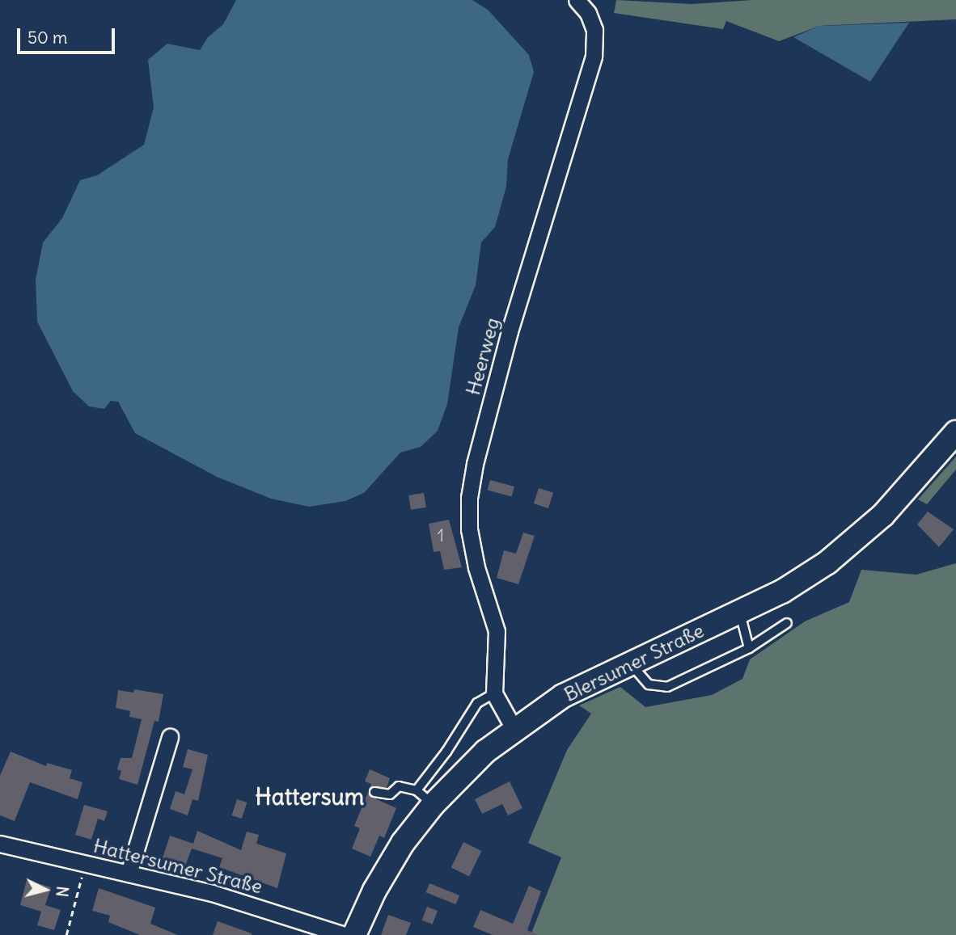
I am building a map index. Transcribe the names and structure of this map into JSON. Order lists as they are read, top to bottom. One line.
{"streets":{"main road":["Blersumer Straße"],"street":["Heerweg","Hattersumer Straße"]},"districts":["Hattersum"],"house_numbers":["1"],"scale_bar":"50 m","north":"right"}
